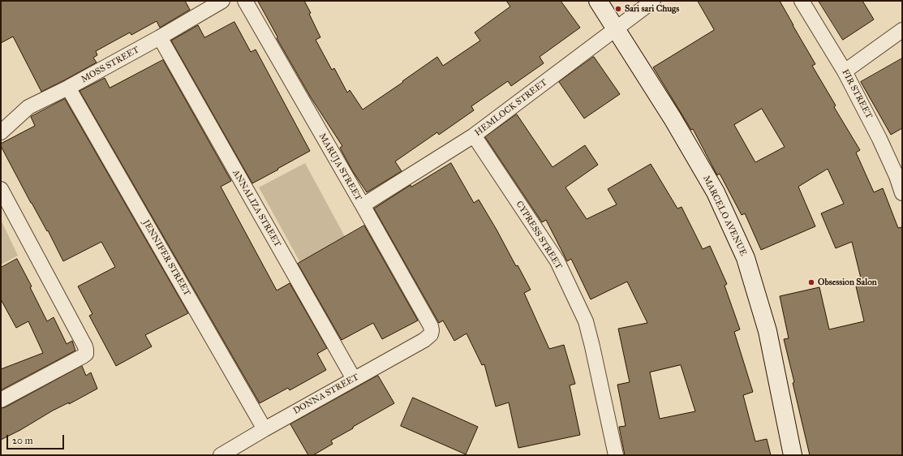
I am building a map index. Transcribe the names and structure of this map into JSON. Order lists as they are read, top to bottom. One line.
{"streets":{"street":["MOSS STREET","FIR STREET","HEMLOCK STREET","MARUJA STREET","ANNALIZA STREET","MARCELO AVENUE","CYPRESS STREET","JENNIFER STREET","DONNA STREET"]},"crossings":[["MOSS STREET","ANNALIZA STREET"],["MOSS STREET","JENNIFER STREET"],["HEMLOCK STREET","MARUJA STREET"],["HEMLOCK STREET","MARCELO AVENUE"],["HEMLOCK STREET","CYPRESS STREET"],["MARUJA STREET","DONNA STREET"],["ANNALIZA STREET","DONNA STREET"],["JENNIFER STREET","DONNA STREET"]],"places":["Sari sari Chugs","Obsession Salon"],"scale_bar":"20 m"}
